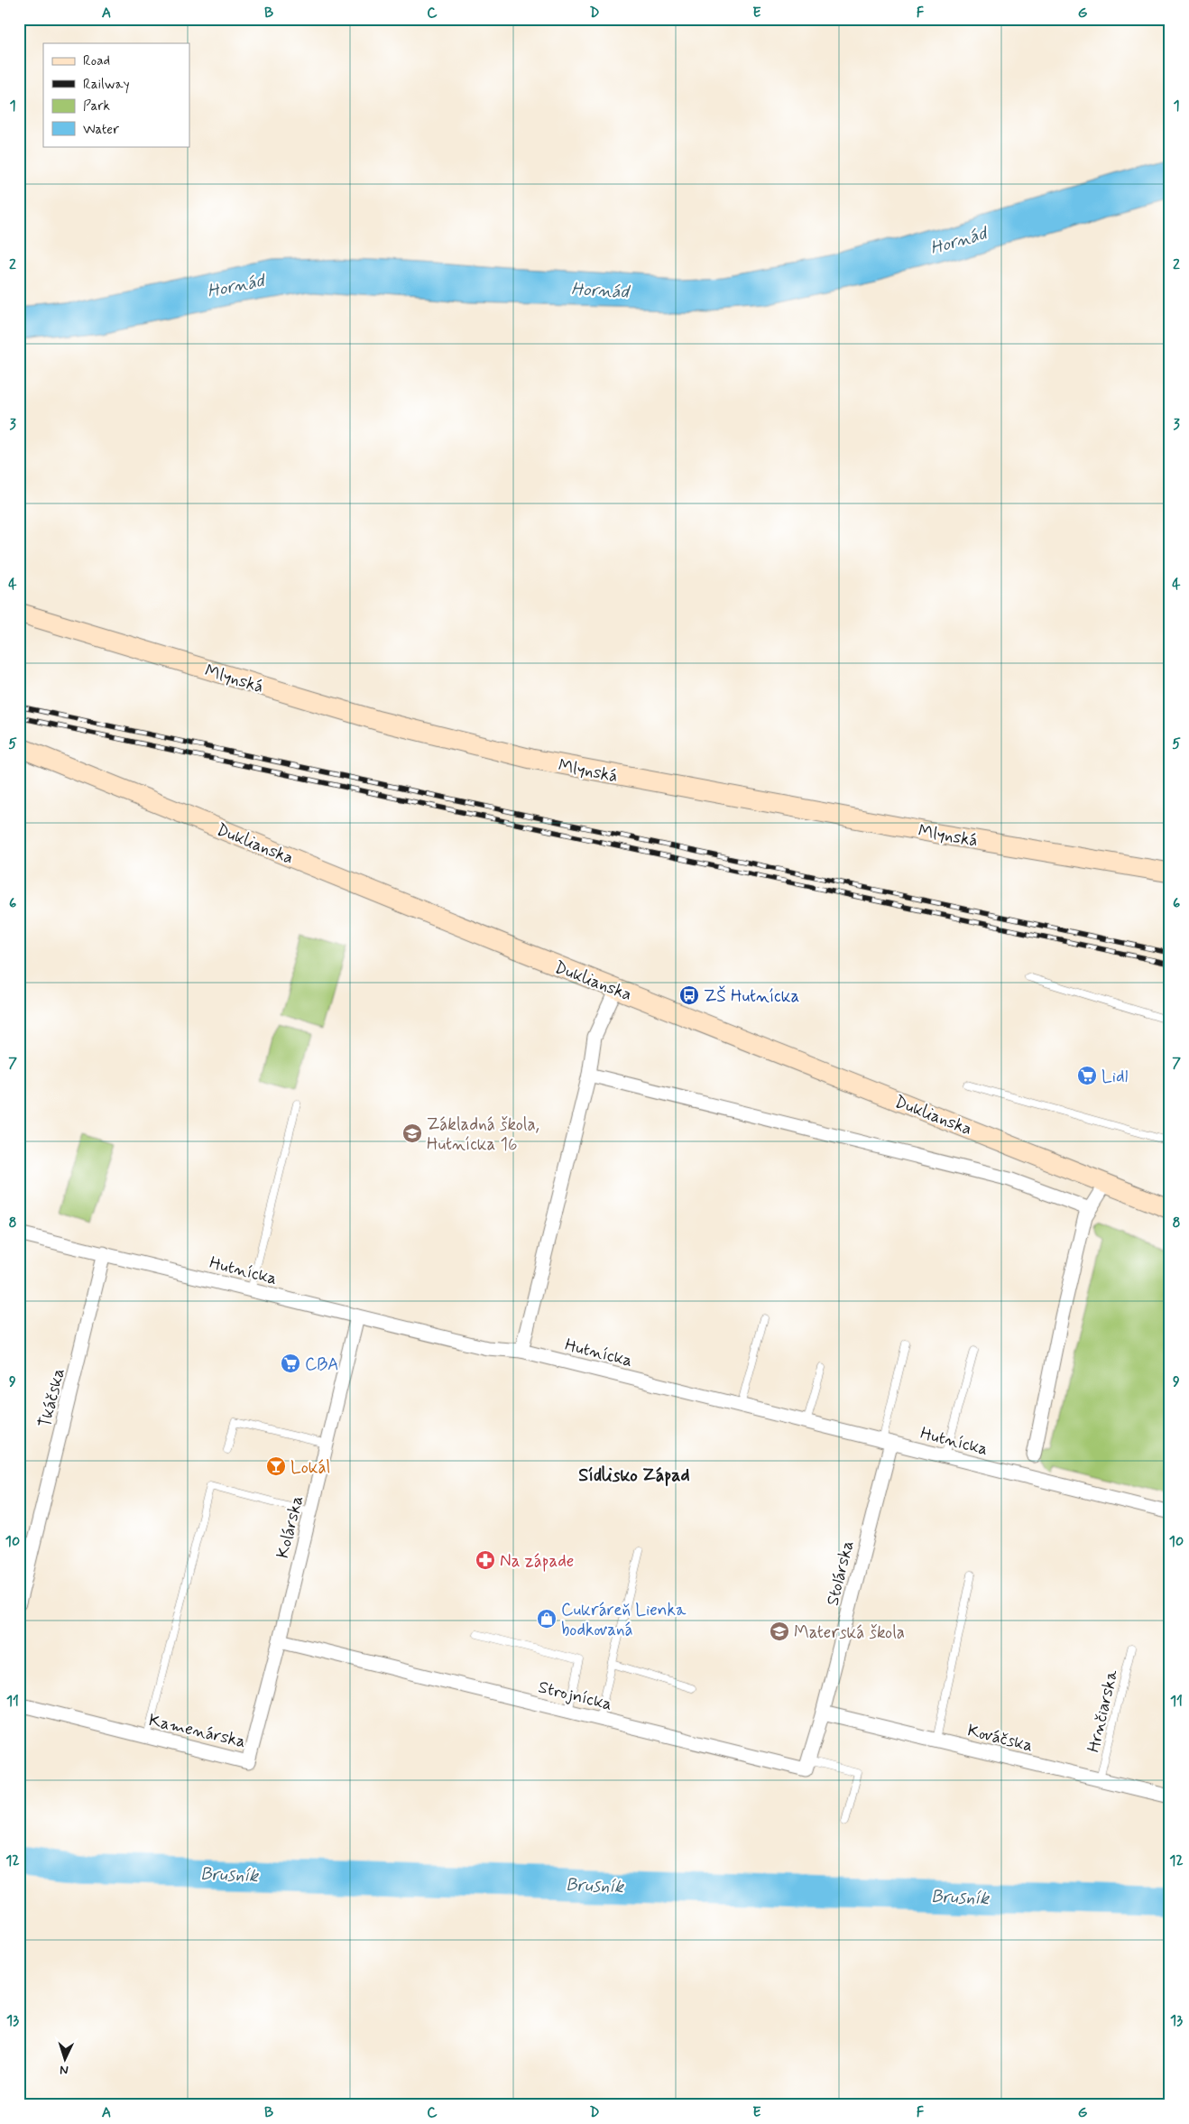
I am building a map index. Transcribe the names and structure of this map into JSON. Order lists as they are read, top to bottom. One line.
{"streets":{"main road":["Mlynská","Duklianska"],"street":["Hutnícka","Tkáčska","Kolárska","Stolárska","Strojnícka","Kamenárska","Kováčska"],"lane":["Hrnčiarska"]},"crossings":[["Hutnícka","Tkáčska"],["Hutnícka","Kolárska"],["Hutnícka","Stolárska"],["Kolárska","Strojnícka"],["Kolárska","Kamenárska"],["Stolárska","Kováčska"],["Strojnícka","Kamenárska"],["Hrnčiarska","Kováčska"]],"districts":["Sídlisko Západ"],"water":["Hornád","Brusník"],"places":{"bus stop":["ZŠ Hutnícka"],"supermarket":["Lidl","CBA"],"school or university":["Základná škola, Hutnícka 16","Materská škola"],"bar":["Lokál"],"pharmacy":["Na západe"],"shop":["Cukráreň Lienka bodkovaná"]},"legend":["Road","Railway","Park","Water"],"north":"bottom","grid":{"columns":["A","B","C","D","E","F","G"],"rows":["1","2","3","4","5","6","7","8","9","10","11","12","13"]}}
